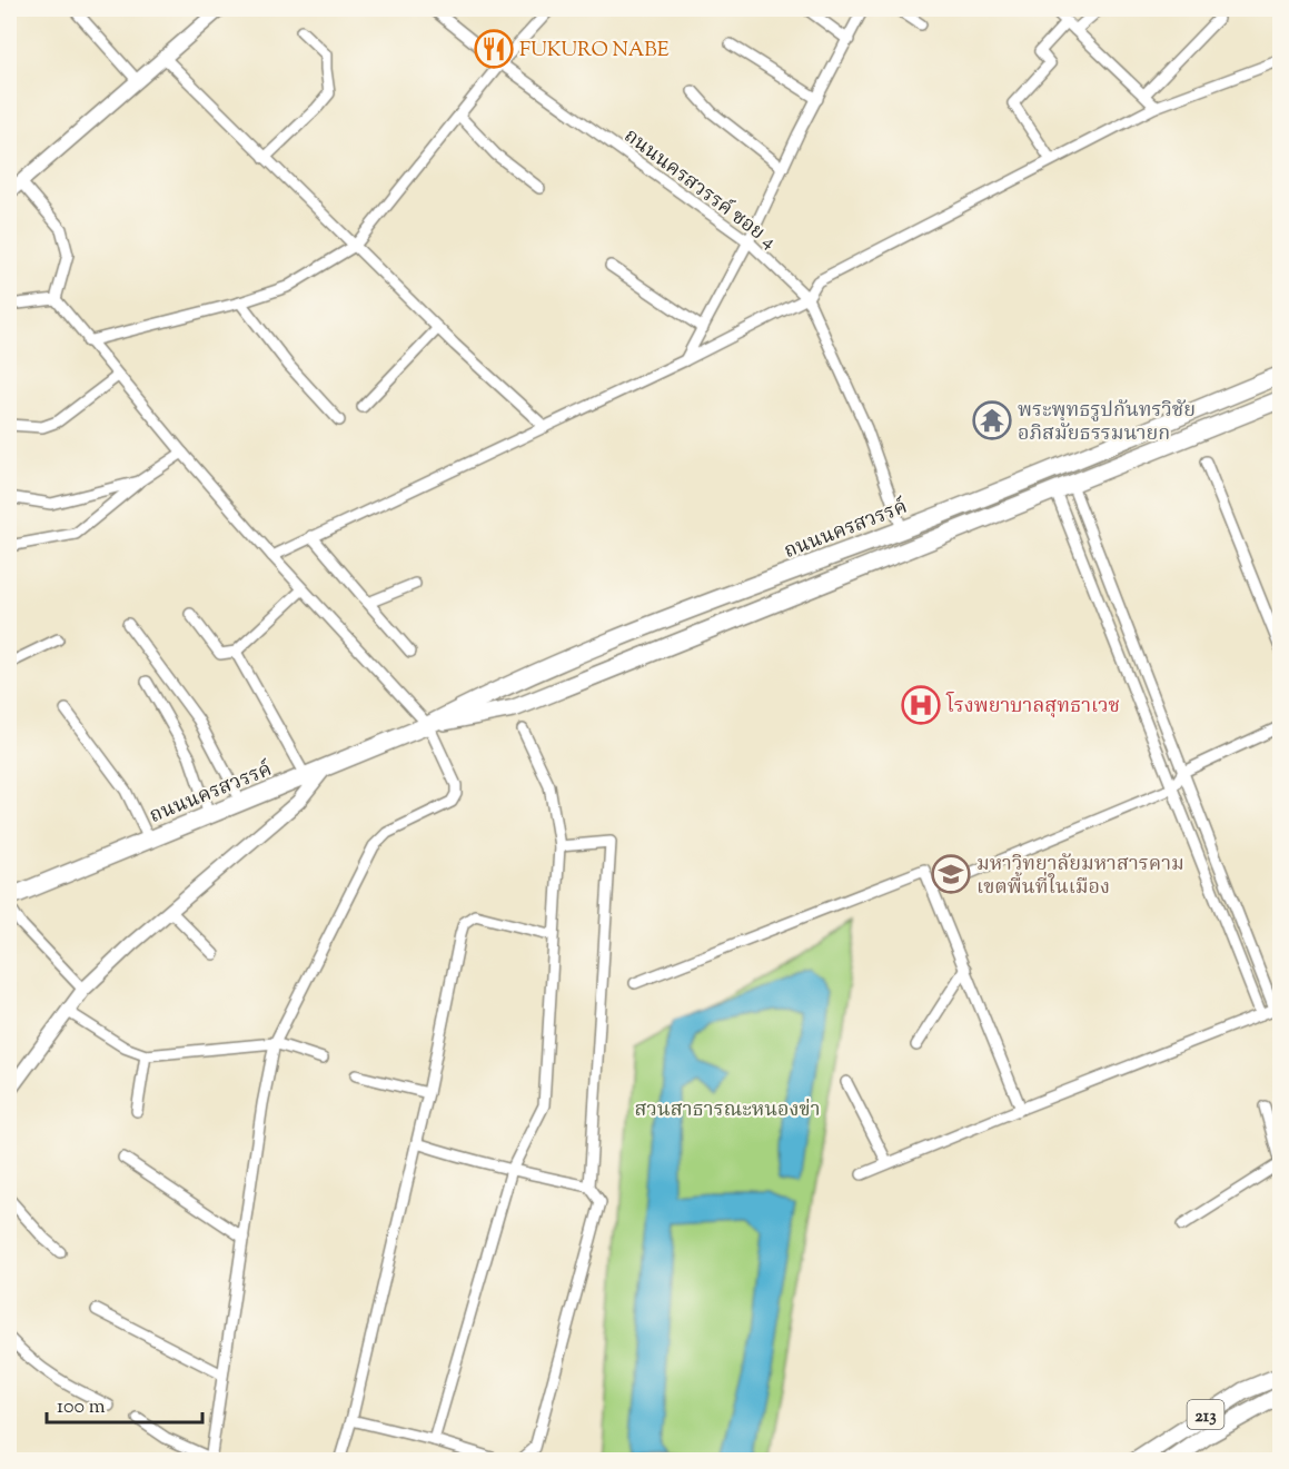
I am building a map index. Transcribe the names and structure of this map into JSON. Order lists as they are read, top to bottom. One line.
{"streets":{"main road":["ถนนนครสวรรค์","213"],"street":["ถนนนครสวรรค์ ซอย 4"]},"crossings":[["ถนนนครสวรรค์ ซอย 4","ถนนนครสวรรค์"]],"parks":["สวนสาธารณะหนองข่า"],"places":{"restaurant":["FUKURO NABE"],"temple":["พระพุทธรูปกันทรวิชัย อภิสมัยธรรมนายก"],"hospital":["โรงพยาบาลสุทธาเวช"],"school or university":["มหาวิทยาลัยมหาสารคาม เขตพื้นที่ในเมือง"]},"scale_bar":"100 m"}
